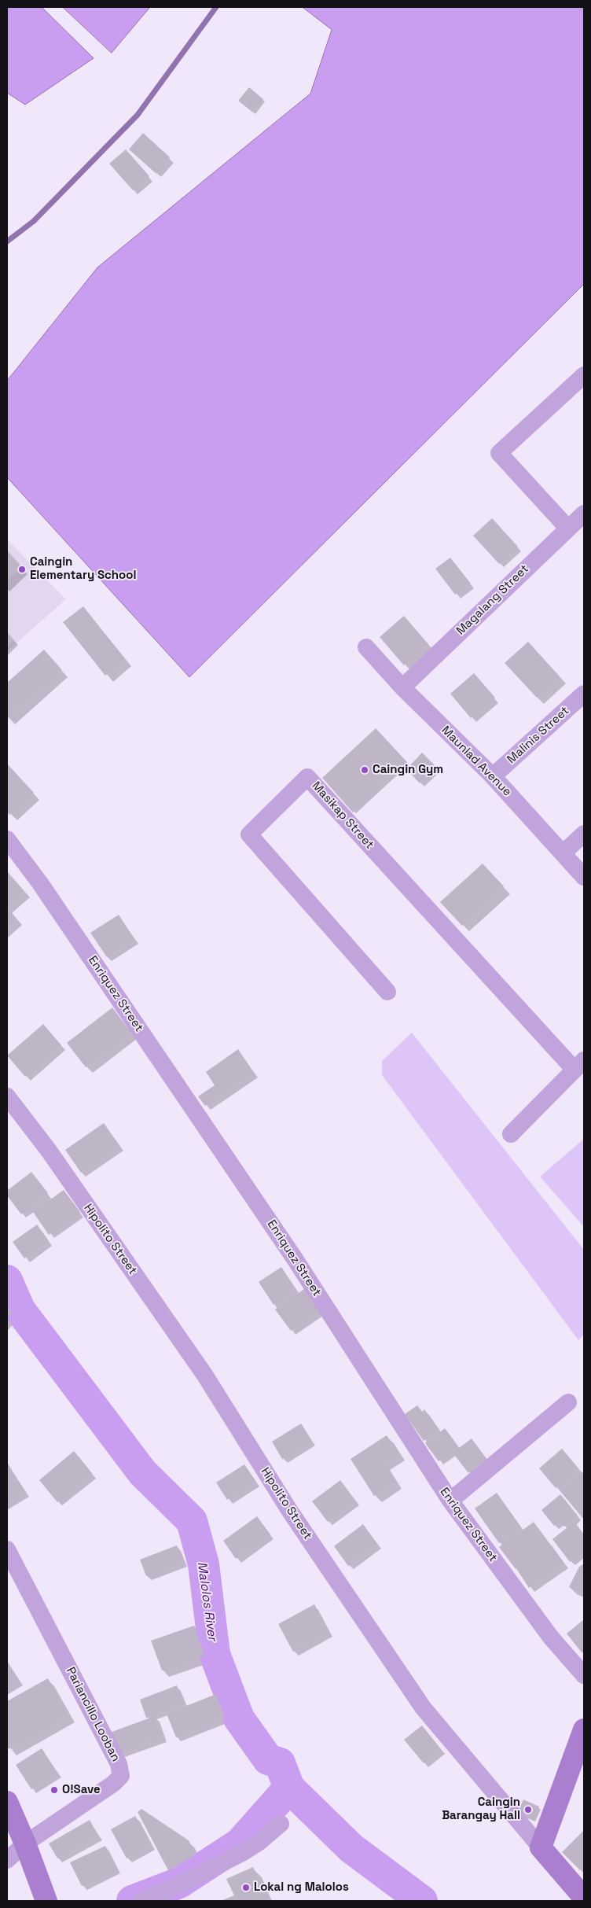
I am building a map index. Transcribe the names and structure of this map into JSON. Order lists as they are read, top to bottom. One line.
{"streets":{"street":["Magalang Street","Malinis Street","Maunlad Avenue","Masikap Street","Enriquez Street","Hipolito Street","Pariancillo Looban"]},"crossings":[["Magalang Street","Maunlad Avenue"],["Malinis Street","Maunlad Avenue"]],"water":["Malolos River"],"places":["Caingin Elementary School","Caingin Gym","O!Save","Caingin Barangay Hall","Lokal ng Malolos"]}
